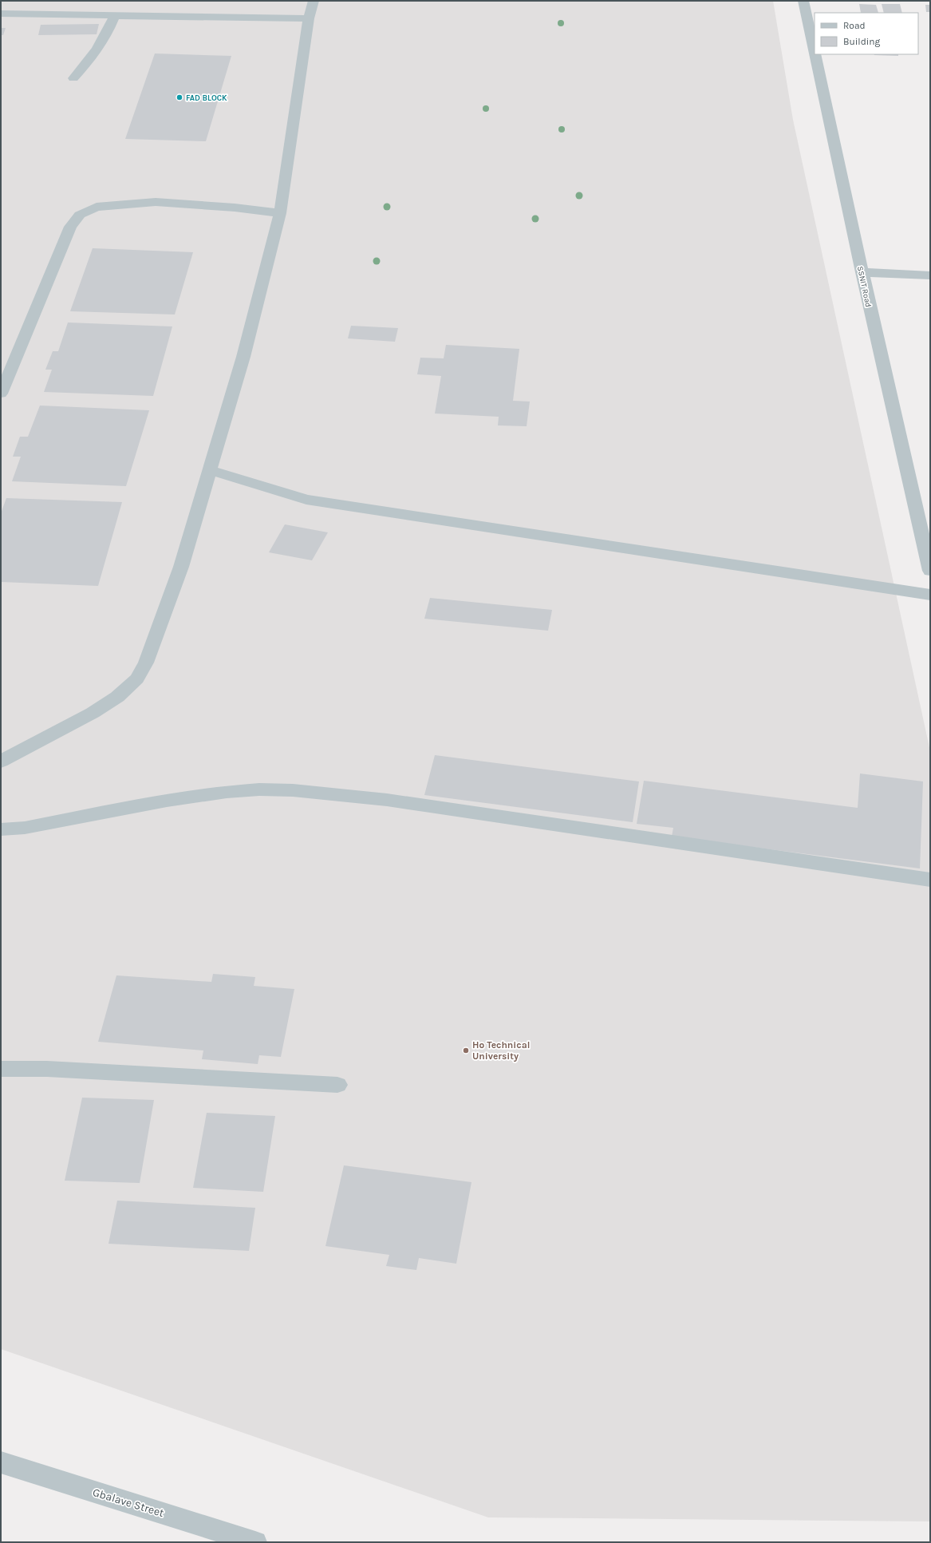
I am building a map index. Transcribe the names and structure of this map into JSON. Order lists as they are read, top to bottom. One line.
{"streets":{"street":["SSNIT Road","Gbalave Street"]},"places":["FAD BLOCK","Ho Technical University"],"legend":["Road","Building"]}
